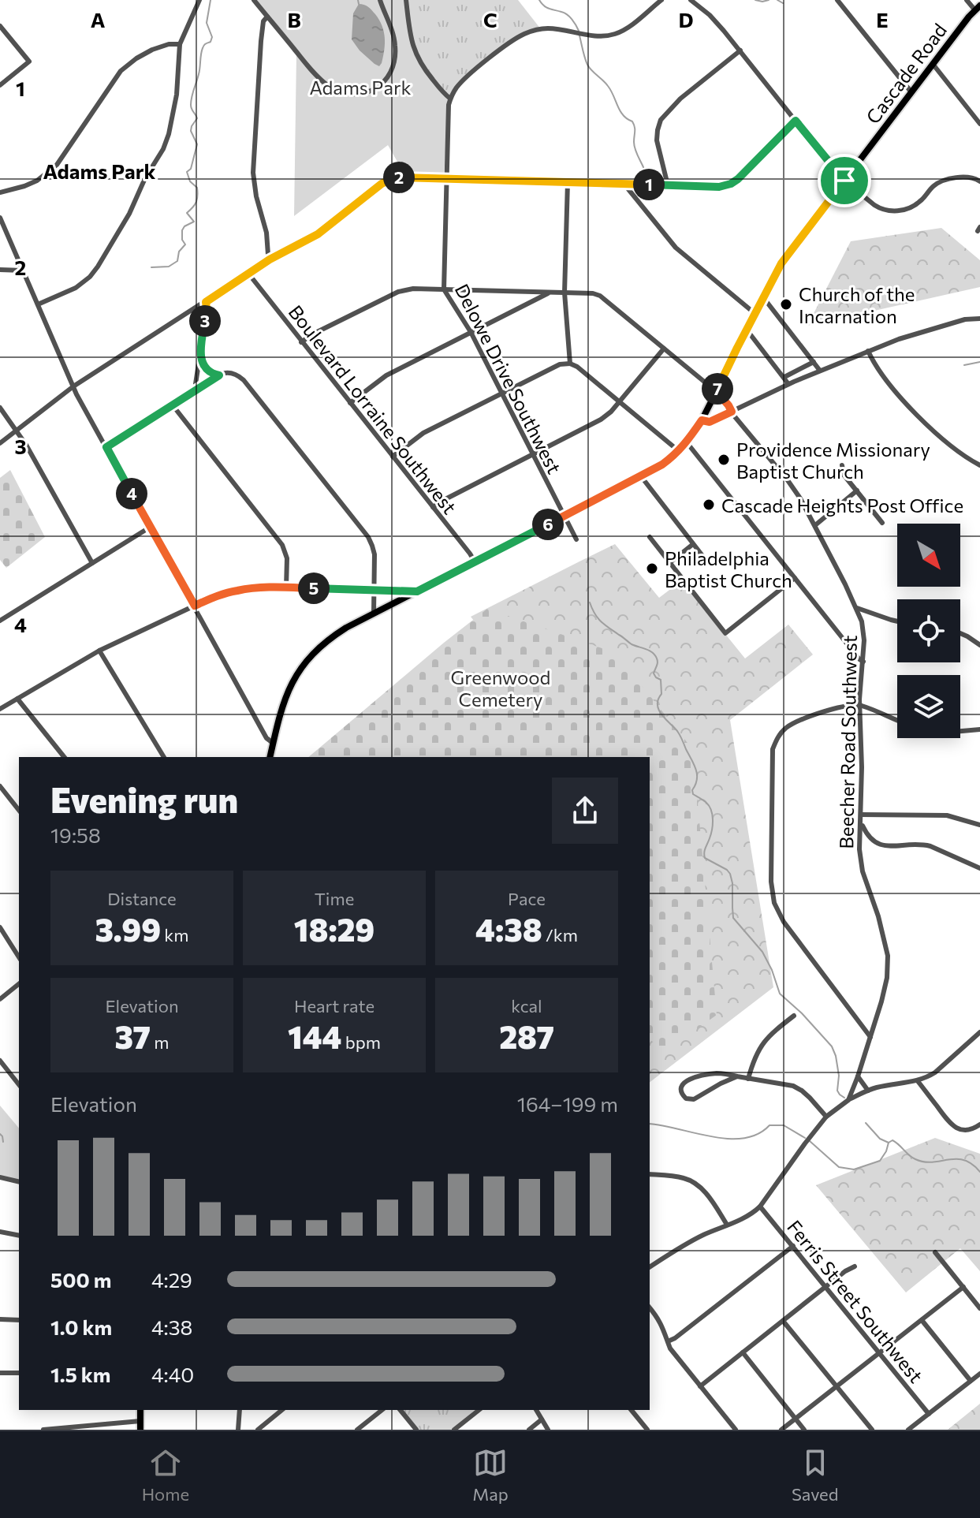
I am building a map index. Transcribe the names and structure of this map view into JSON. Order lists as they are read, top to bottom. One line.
{"streets":{"main road":["Cascade Road"],"street":["Delowe Drive Southwest","Boulevard Lorraine Southwest","Beecher Road Southwest","Ferris Street Southwest"]},"crossings":[["Cascade Road","Delowe Drive Southwest"],["Cascade Road","Boulevard Lorraine Southwest"],["Cascade Road","Beecher Road Southwest"],["Delowe Drive Southwest","Beecher Road Southwest"],["Boulevard Lorraine Southwest","Beecher Road Southwest"],["Beecher Road Southwest","Ferris Street Southwest"]],"districts":["Adams Park"],"parks":["Adams Park","Greenwood Cemetery"],"places":["Church of the Incarnation","Providence Missionary Baptist Church","Cascade Heights Post Office","Philadelphia Baptist Church"],"north":"bottom right","page":{"pins":["2","1","3","7","4","6","5"],"heading":["Evening run","19:58"],"stats":[["Distance","3.99 km"],["Time","18:29"],["Pace","4:38 /km"],["Elevation","37 m"],["Heart rate","144 bpm"],["kcal","287"]],"chart":["Elevation","164–199 m"],"list":[{"name":"500 m","note":"4:29"},{"name":"1.0 km","note":"4:38"},{"name":"1.5 km","note":"4:40"}],"tabs":["Home","Map","Saved"]},"grid":{"columns":["A","B","C","D","E"],"rows":["1","2","3","4"]}}
